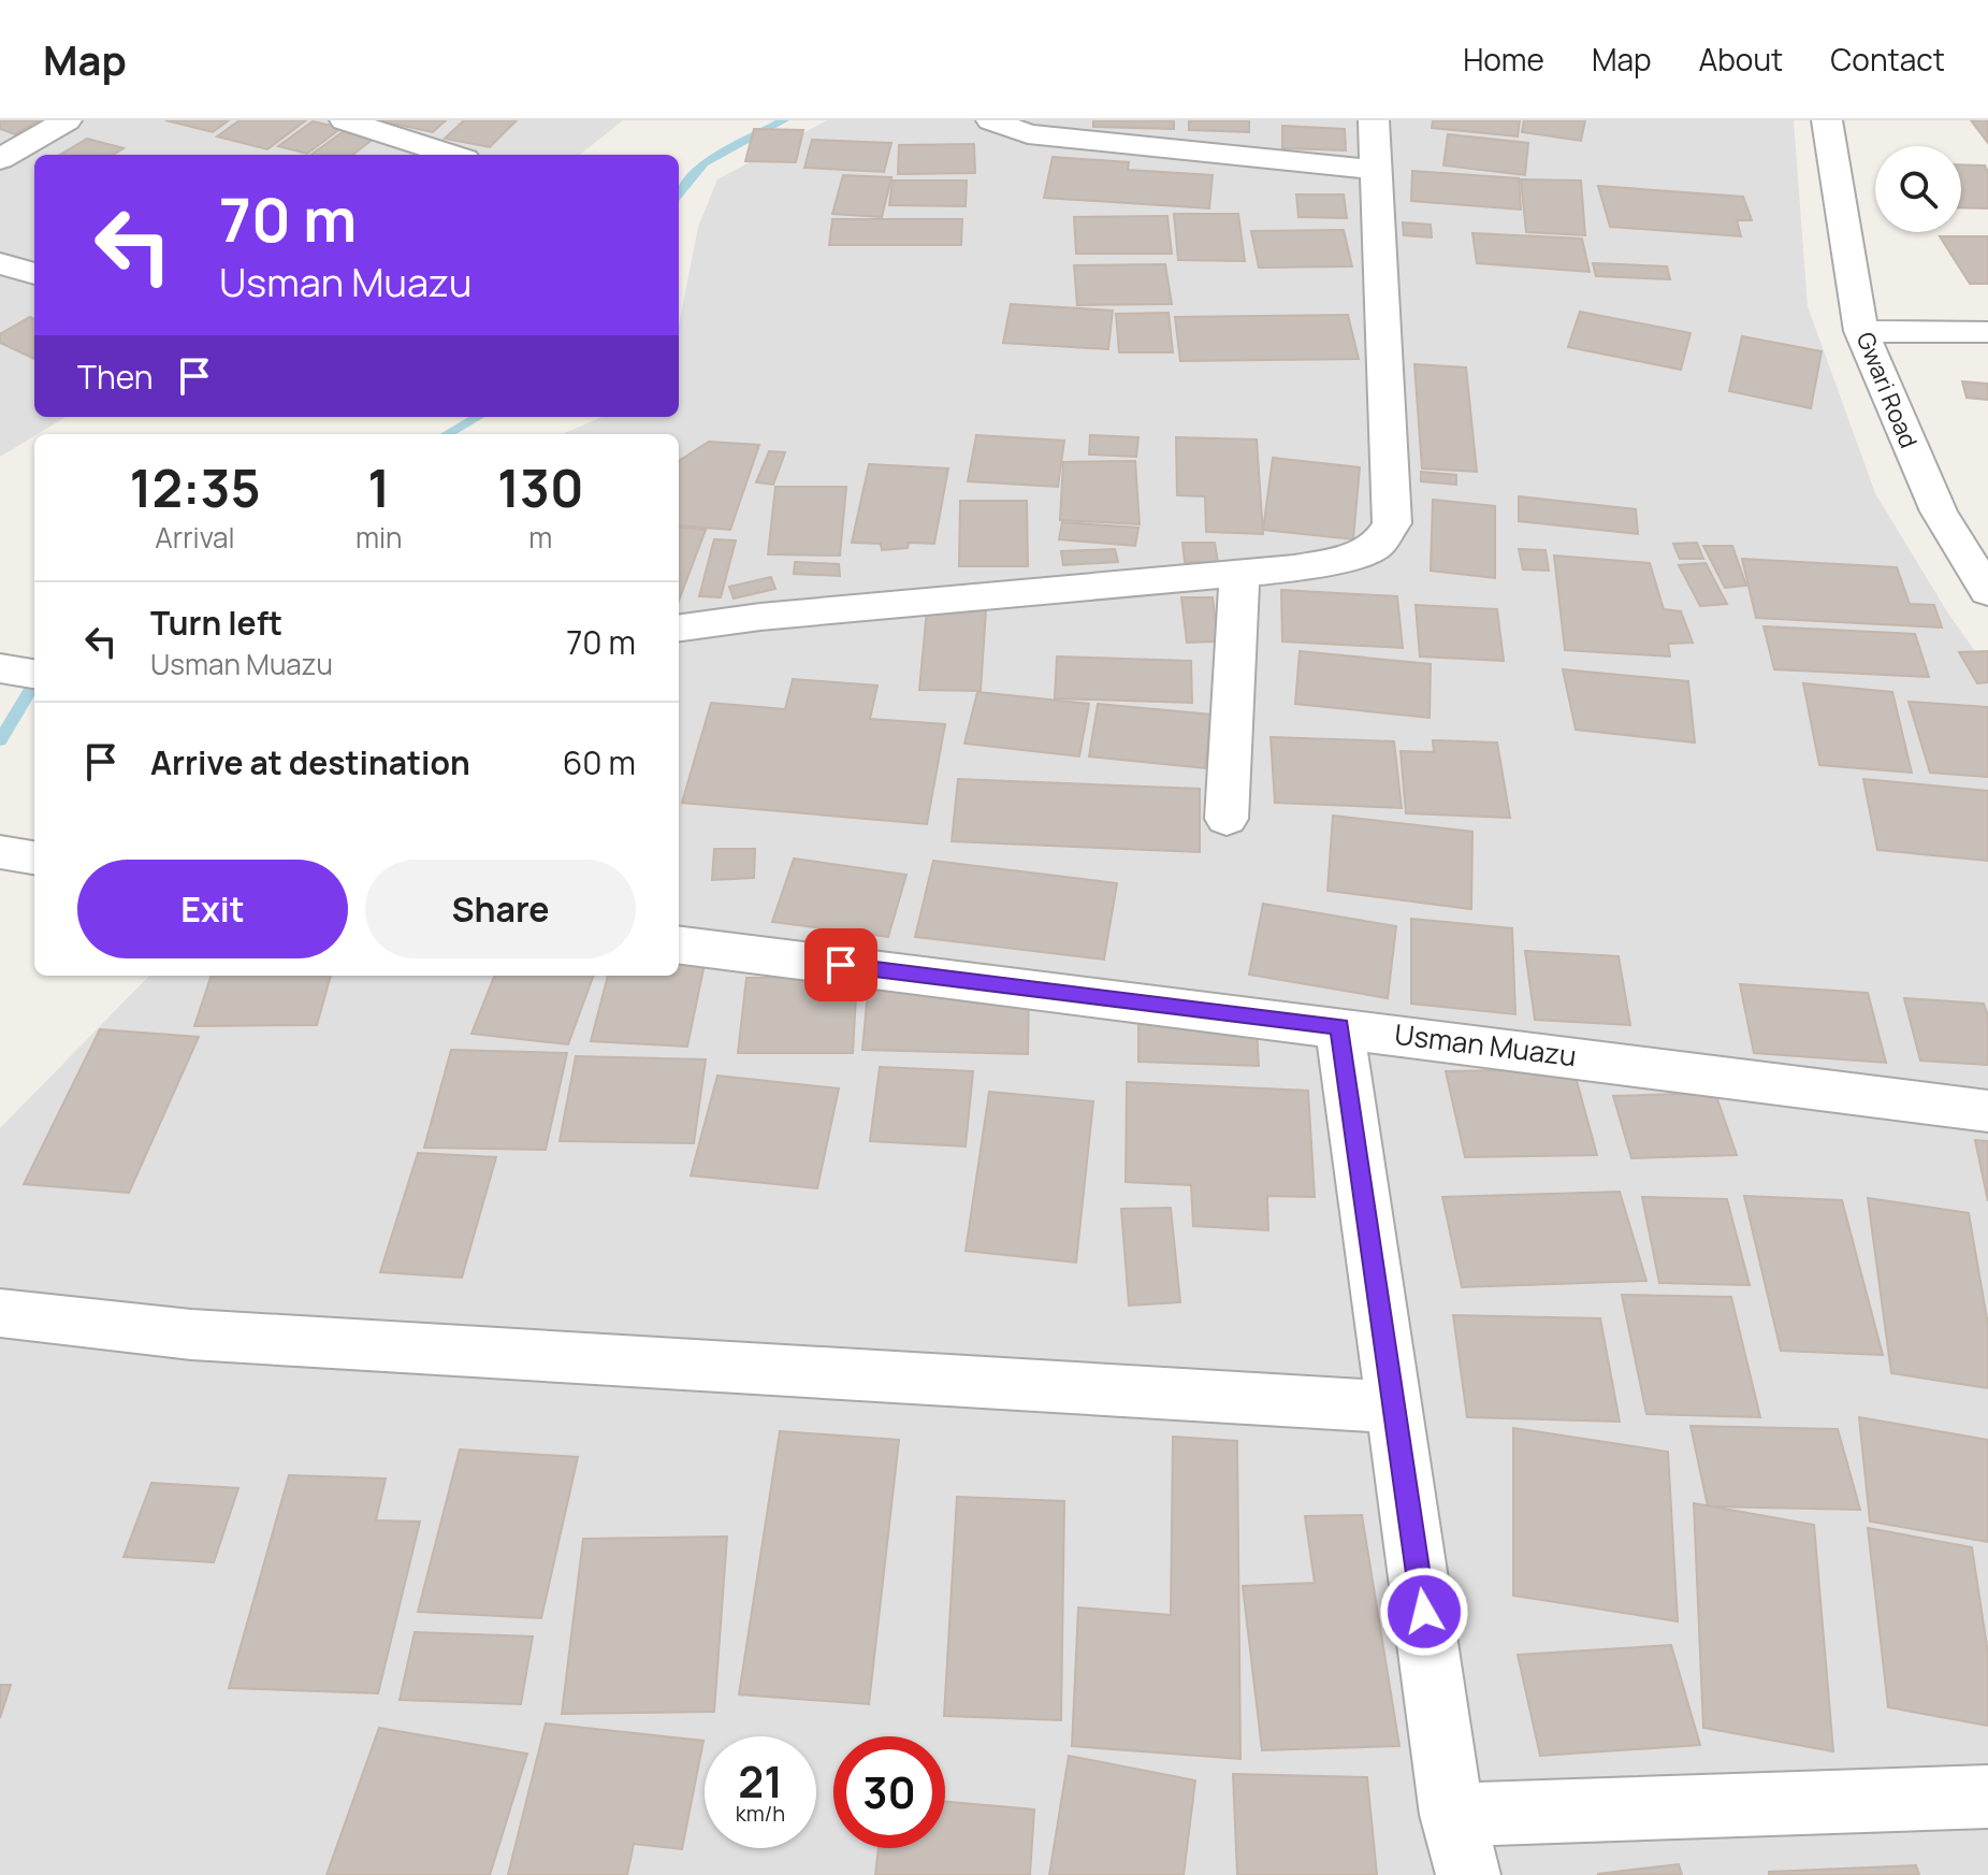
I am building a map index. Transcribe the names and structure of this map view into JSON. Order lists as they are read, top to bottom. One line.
{"streets":{"street":["Gwari Road","Usman Muazu"]},"page":{"header":"Map","nav":["Home","Map","About","Contact"],"turn":["70 m","Usman Muazu"],"then":"Then","eta":["12:35","Arrival","1","min","130","m"],"list":[{"name":"Turn left","note":"Usman Muazu","value":"70 m"},{"name":"Arrive at destination","value":"60 m"}],"buttons":["Exit","Share"],"speed":"21 km/h","limit":"30"}}
